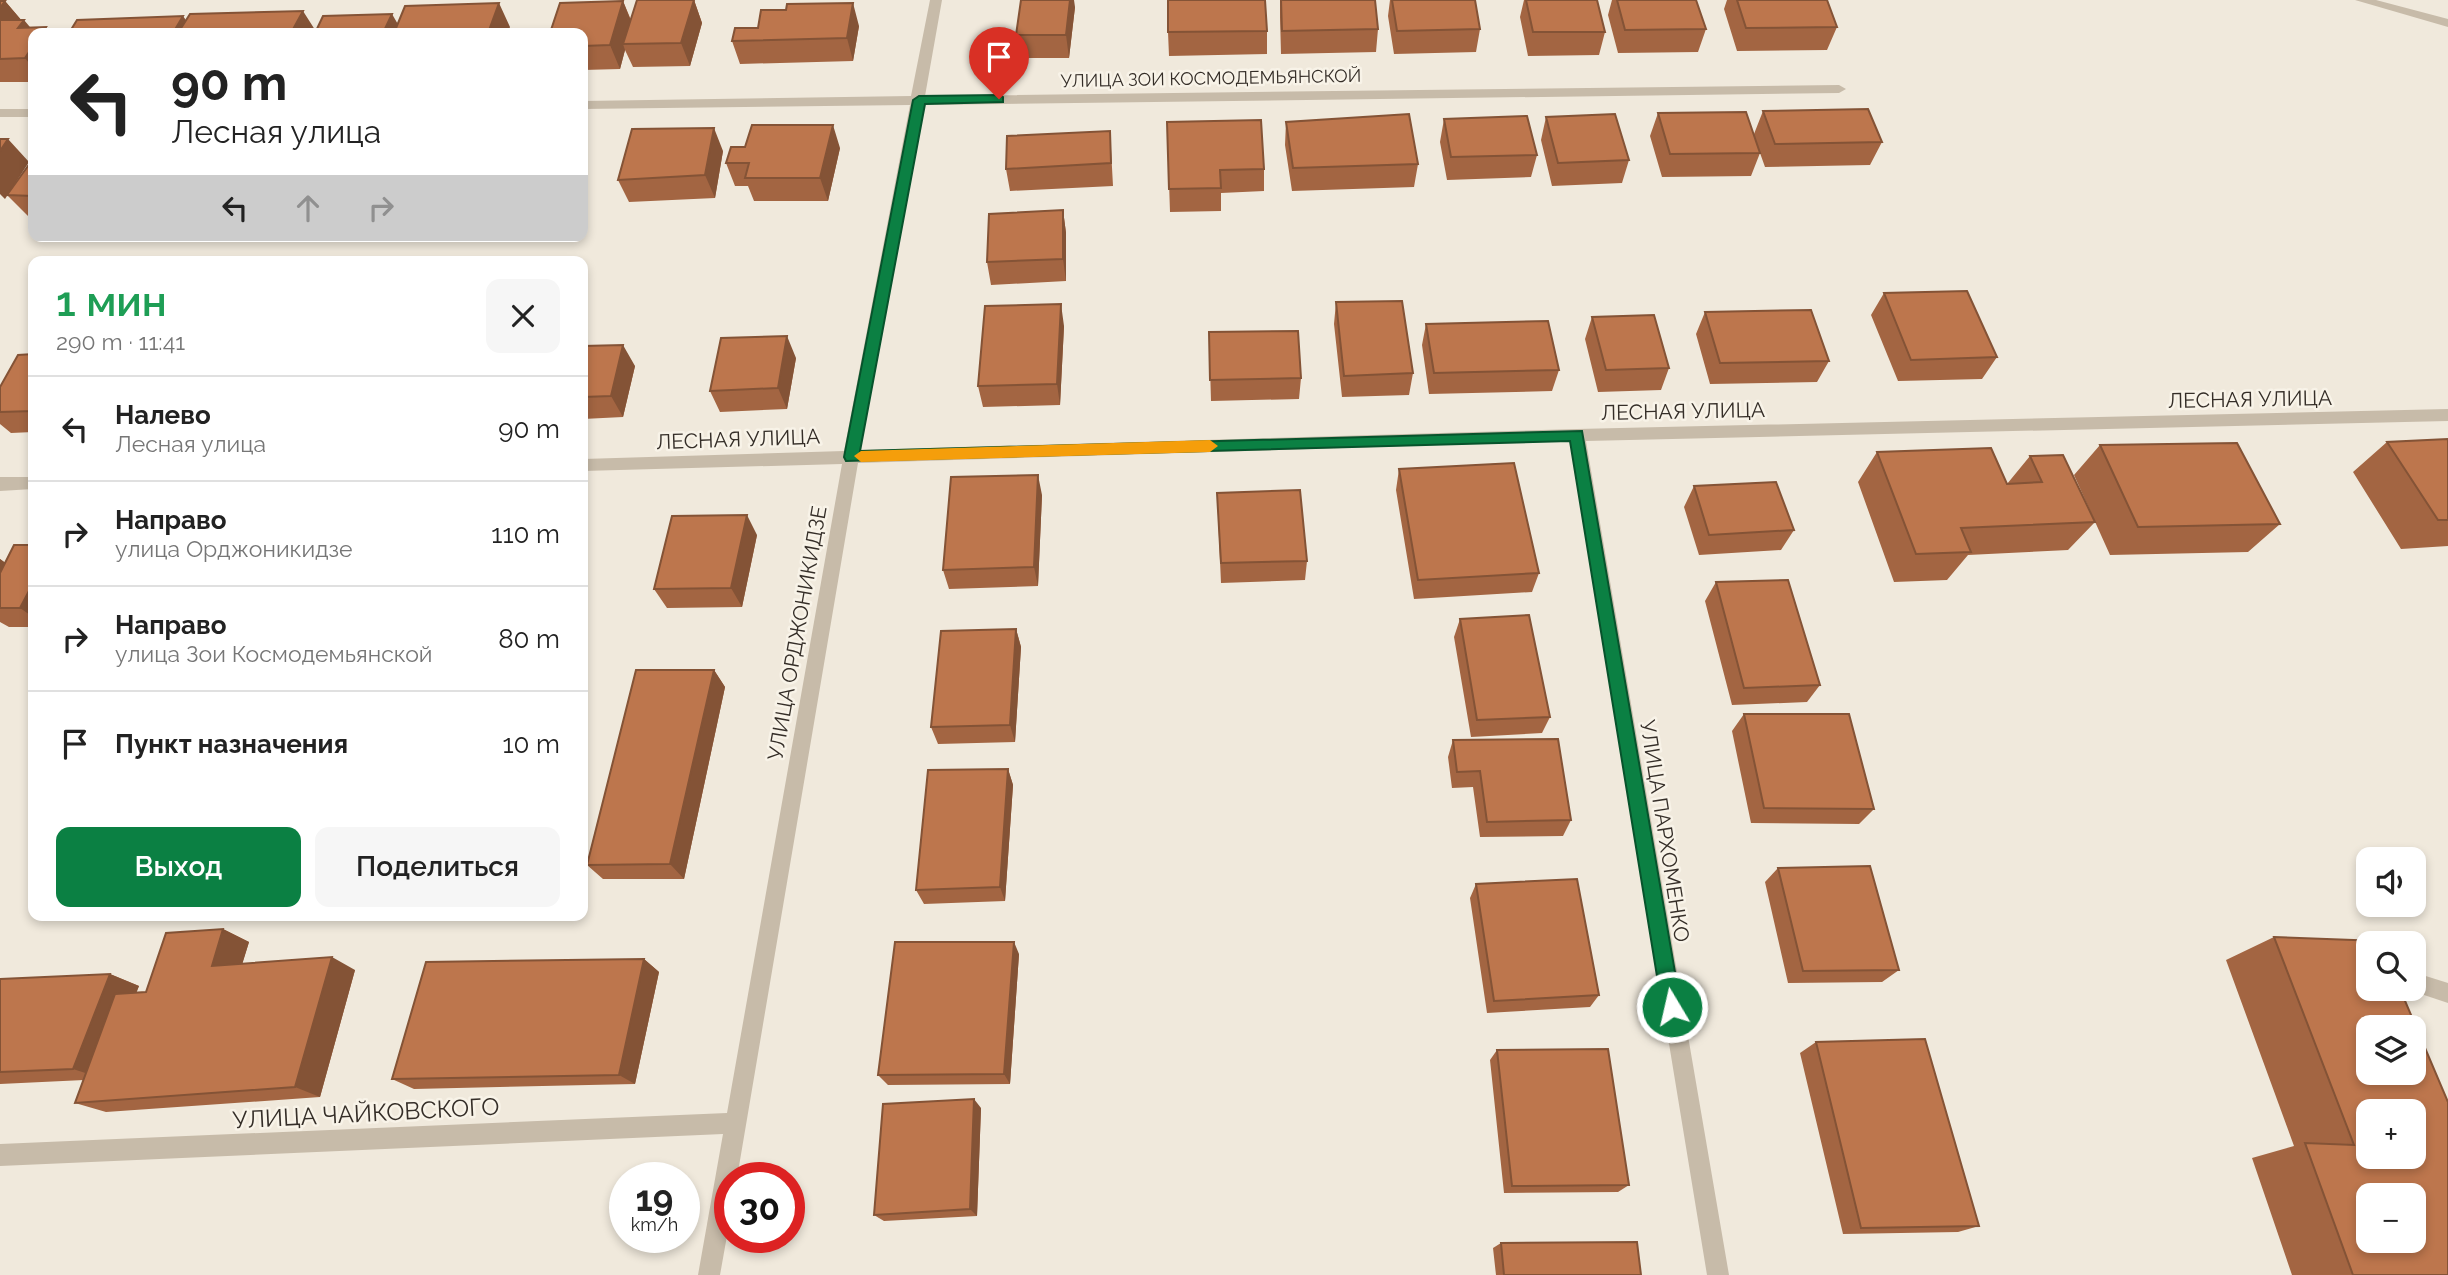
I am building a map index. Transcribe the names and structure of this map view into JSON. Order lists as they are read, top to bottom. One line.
{"streets":{"street":["УЛИЦА ЗОИ КОСМОДЕМЬЯНСКОЙ","ЛЕСНАЯ УЛИЦА","УЛИЦА ОРДЖОНИКИДЗЕ","УЛИЦА ПАРХОМЕНКО","УЛИЦА ЧАЙКОВСКОГО"]},"crossings":[["УЛИЦА ЗОИ КОСМОДЕМЬЯНСКОЙ","УЛИЦА ОРДЖОНИКИДЗЕ"],["ЛЕСНАЯ УЛИЦА","УЛИЦА ОРДЖОНИКИДЗЕ"],["ЛЕСНАЯ УЛИЦА","УЛИЦА ПАРХОМЕНКО"],["УЛИЦА ОРДЖОНИКИДЗЕ","УЛИЦА ЧАЙКОВСКОГО"]],"page":{"turn":["90 m","Лесная улица"],"heading":["1 мин","290 m · 11:41"],"list":[{"name":"Налево","note":"Лесная улица","value":"90 m"},{"name":"Направо","note":"улица Орджоникидзе","value":"110 m"},{"name":"Направо","note":"улица Зои Космодемьянской","value":"80 m"},{"name":"Пункт назначения","value":"10 m"}],"buttons":["Выход","Поделиться"],"map_buttons":["+","−"],"speed":"19 km/h","limit":"30"}}
